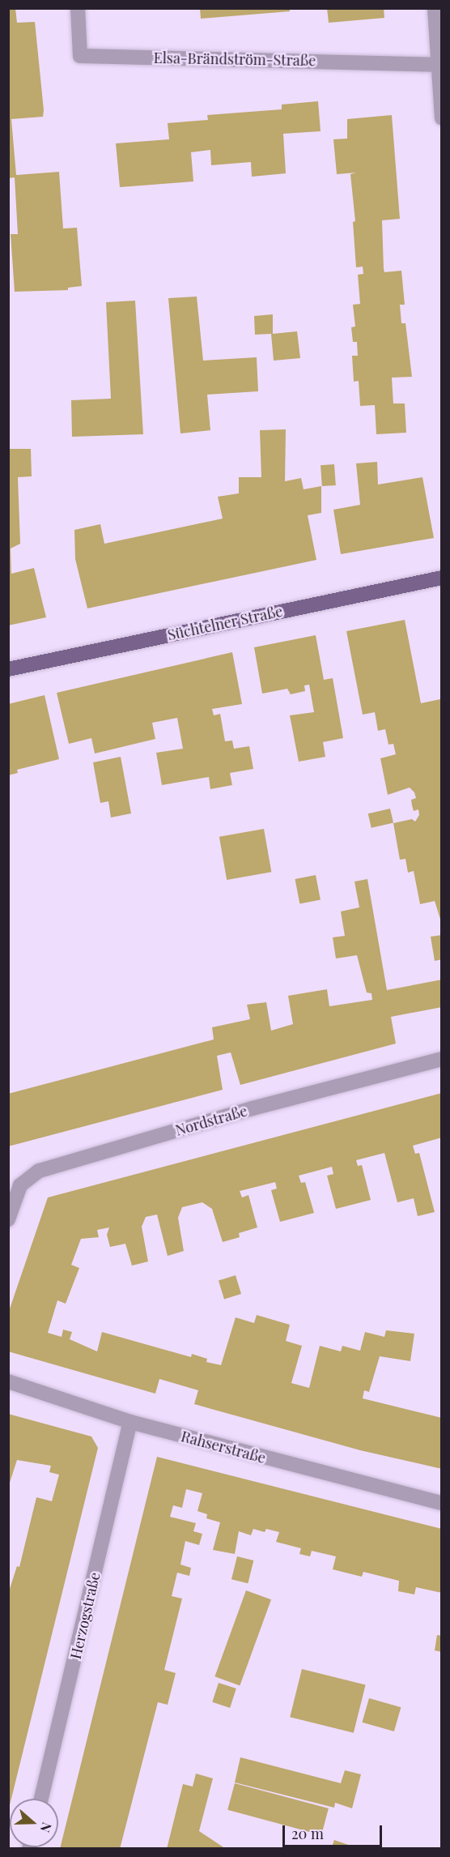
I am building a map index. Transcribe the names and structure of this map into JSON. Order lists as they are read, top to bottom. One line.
{"streets":{"main road":["Süchtelner Straße"],"street":["Elsa-Brändström-Straße","Nordstraße","Rahserstraße","Herzogstraße"]},"crossings":[["Rahserstraße","Herzogstraße"]],"scale_bar":"20 m","north":"right"}
